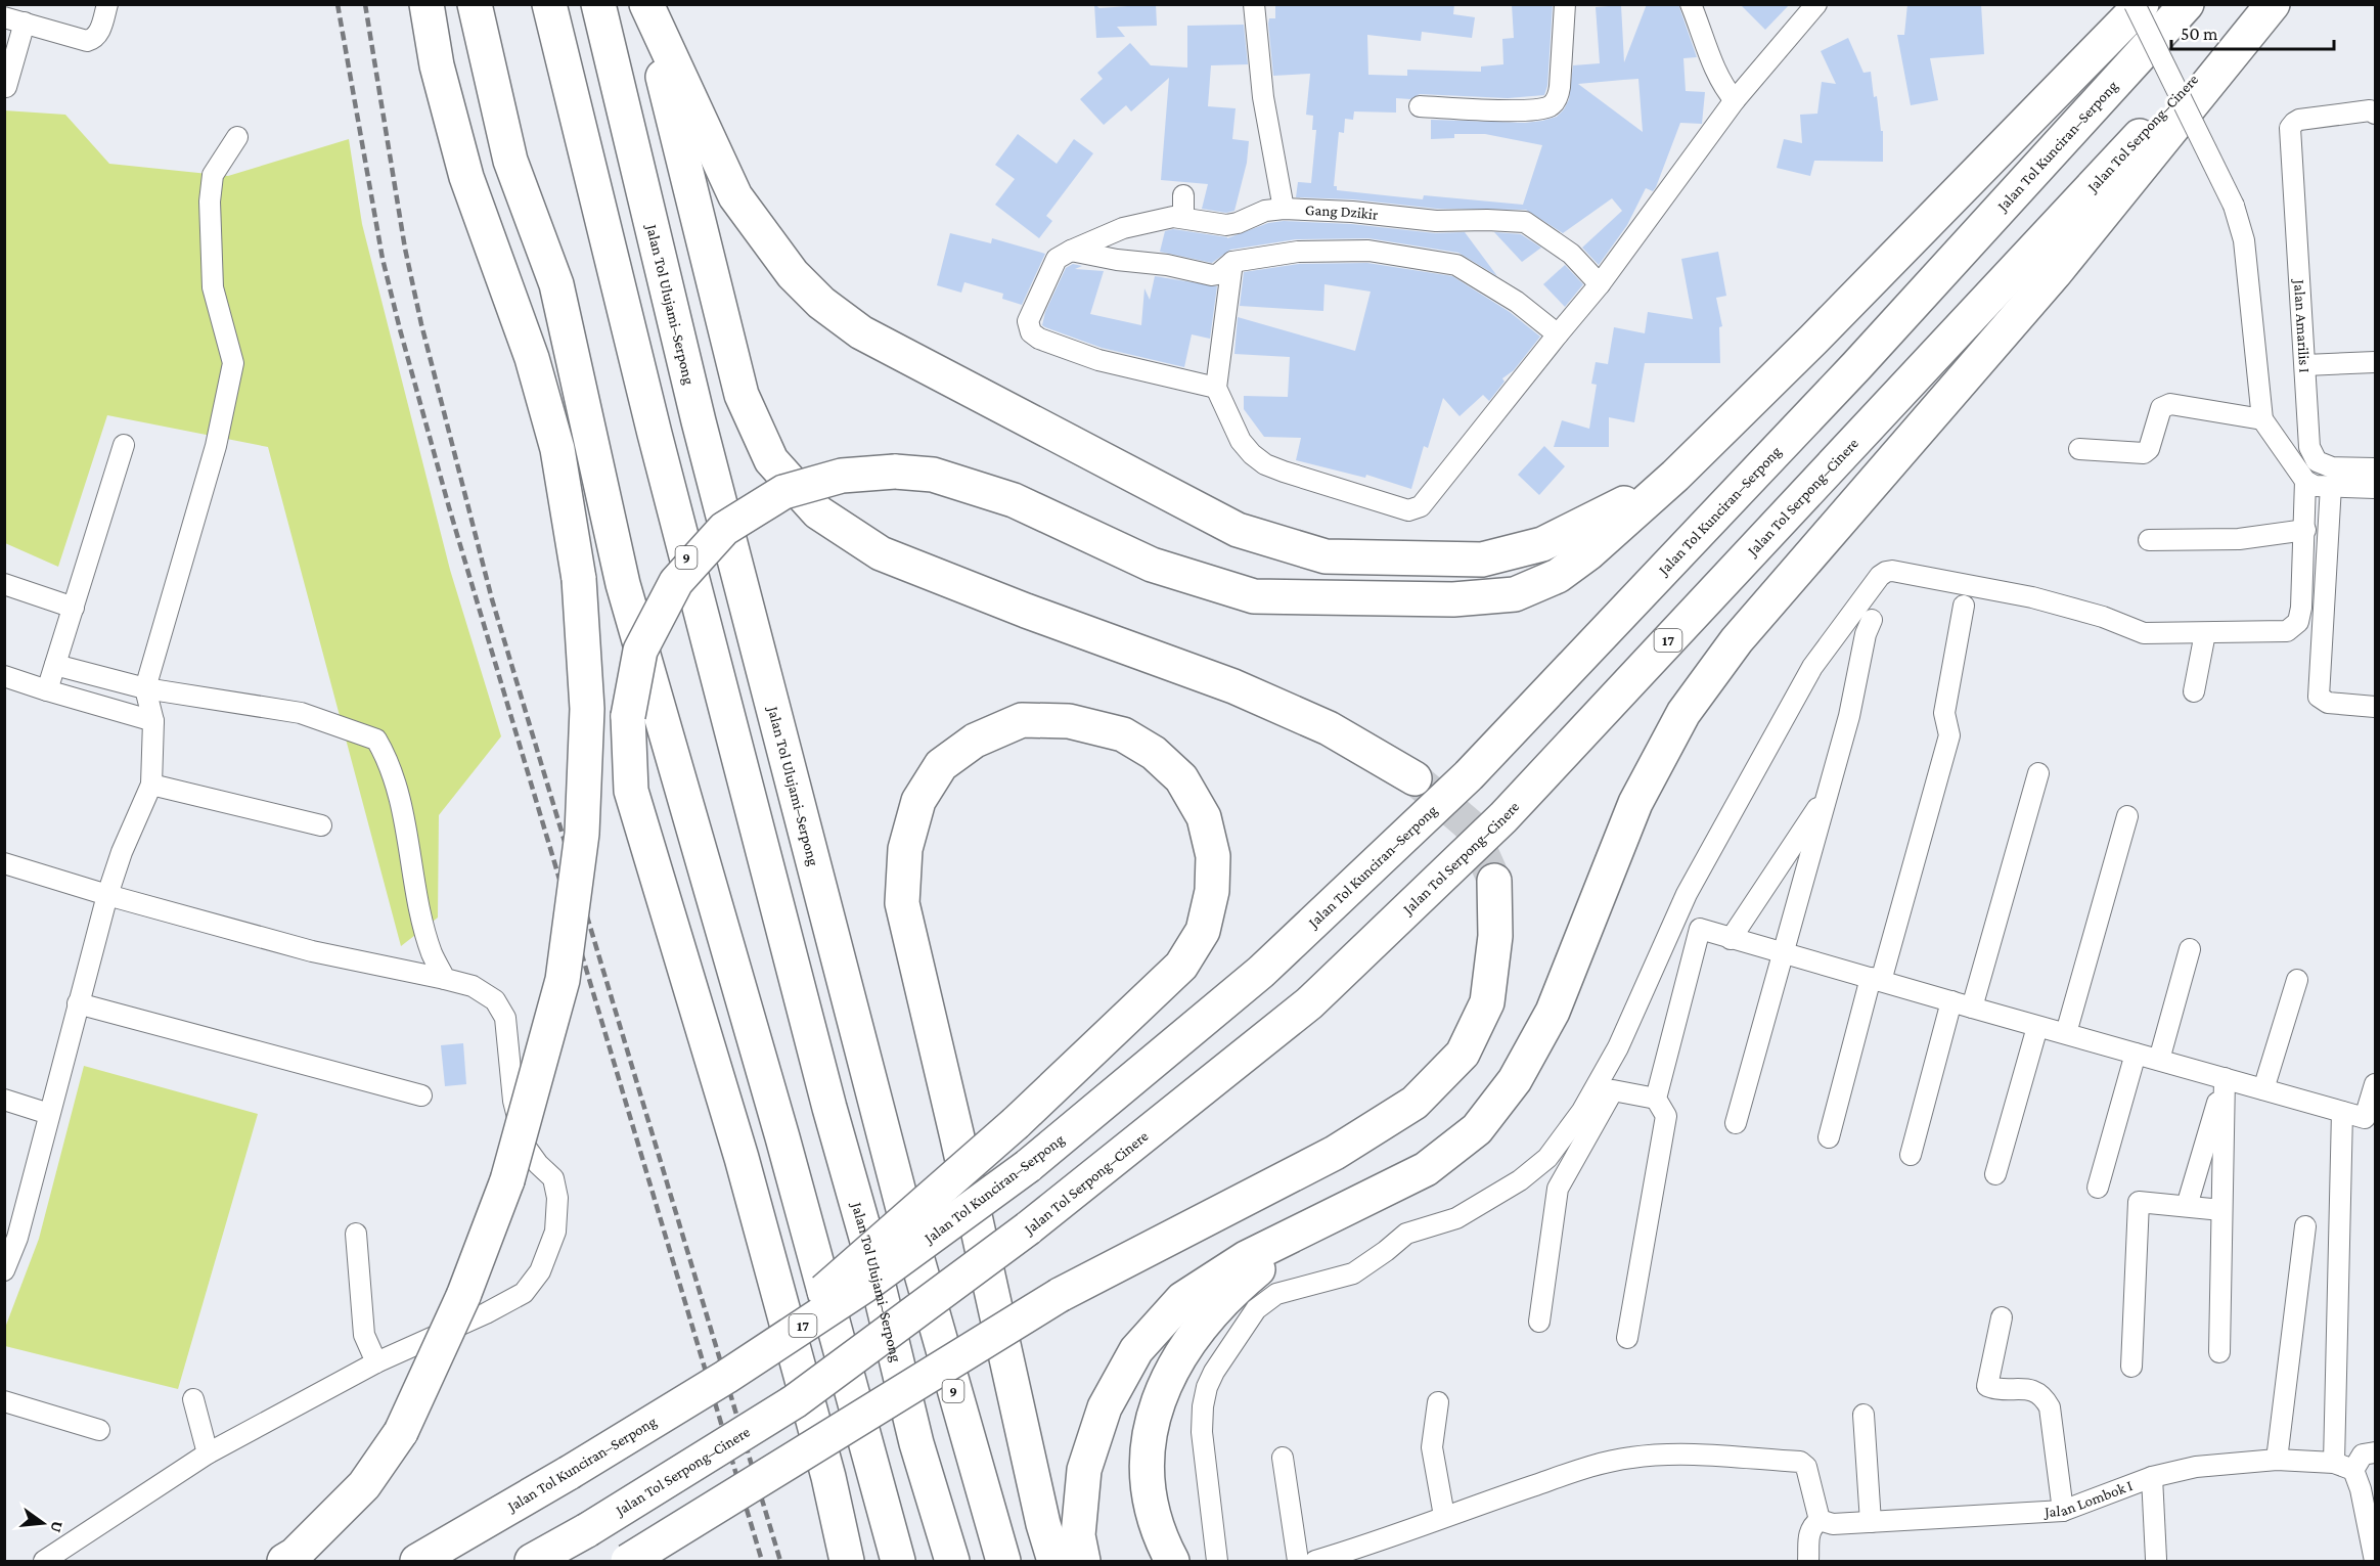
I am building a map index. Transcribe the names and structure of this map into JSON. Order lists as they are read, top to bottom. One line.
{"streets":{"highway":["Jalan Tol Serpong–Cinere","Jalan Tol Kunciran–Serpong","Jalan Tol Ulujami–Serpong","9","17"],"street":["Gang Dzikir","Jalan Amarilis I","Jalan Lombok I"]},"scale_bar":"50 m","north":"right"}
